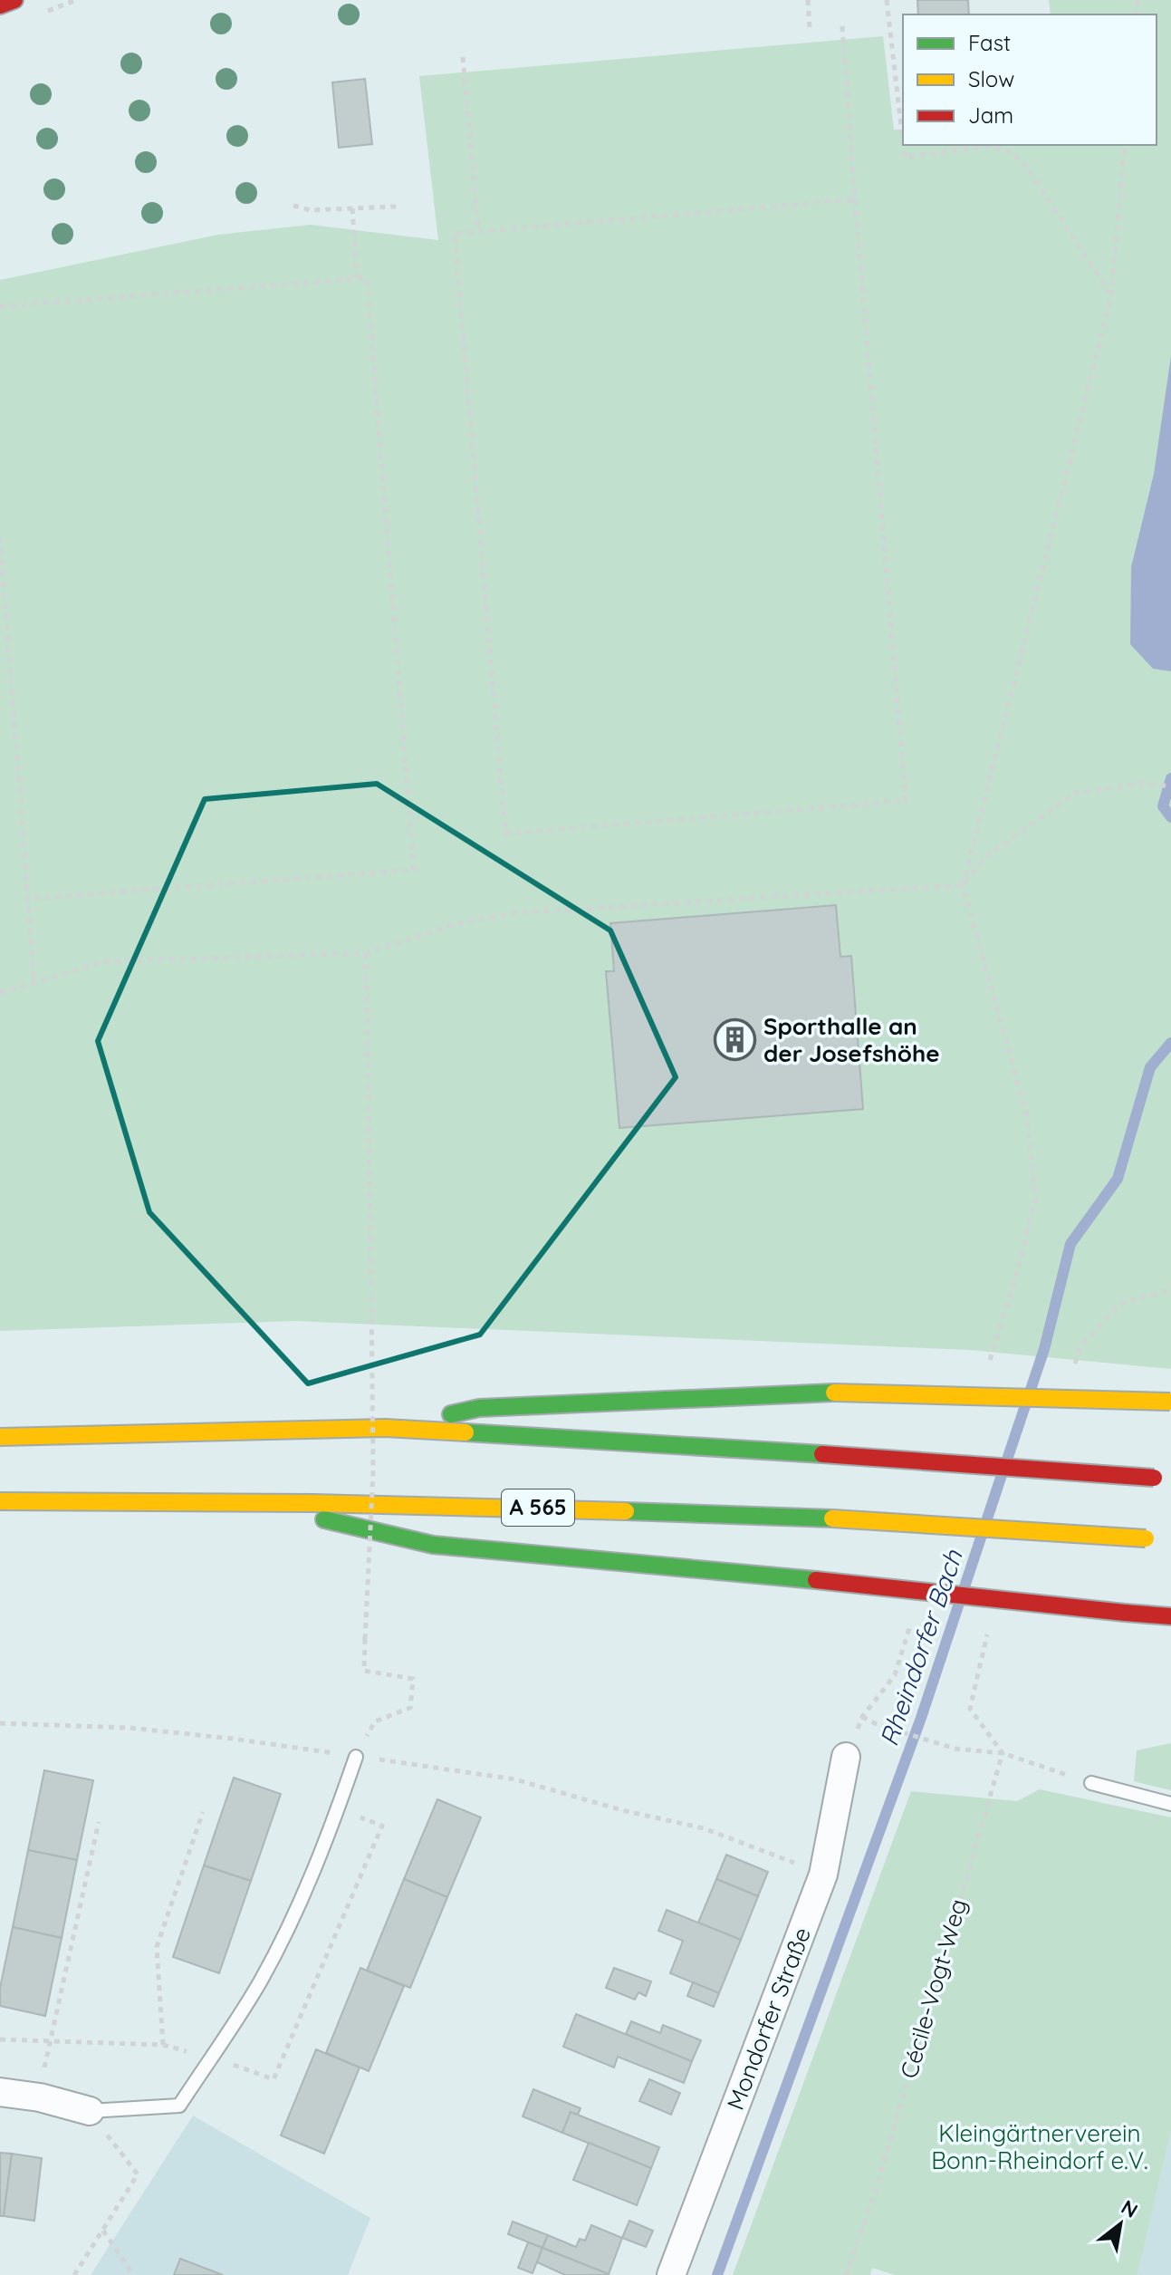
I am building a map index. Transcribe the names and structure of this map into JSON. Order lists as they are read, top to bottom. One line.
{"streets":{"main road":["A 565"],"street":["Mondorfer Straße"],"path":["Cécile-Vogt-Weg"]},"water":["Rheindorfer Bach"],"parks":["Kleingärtnerverein Bonn-Rheindorf e.V."],"places":{"building":["Sporthalle an der Josefshöhe"]},"legend":["Fast","Slow","Jam"],"north":"top right"}
